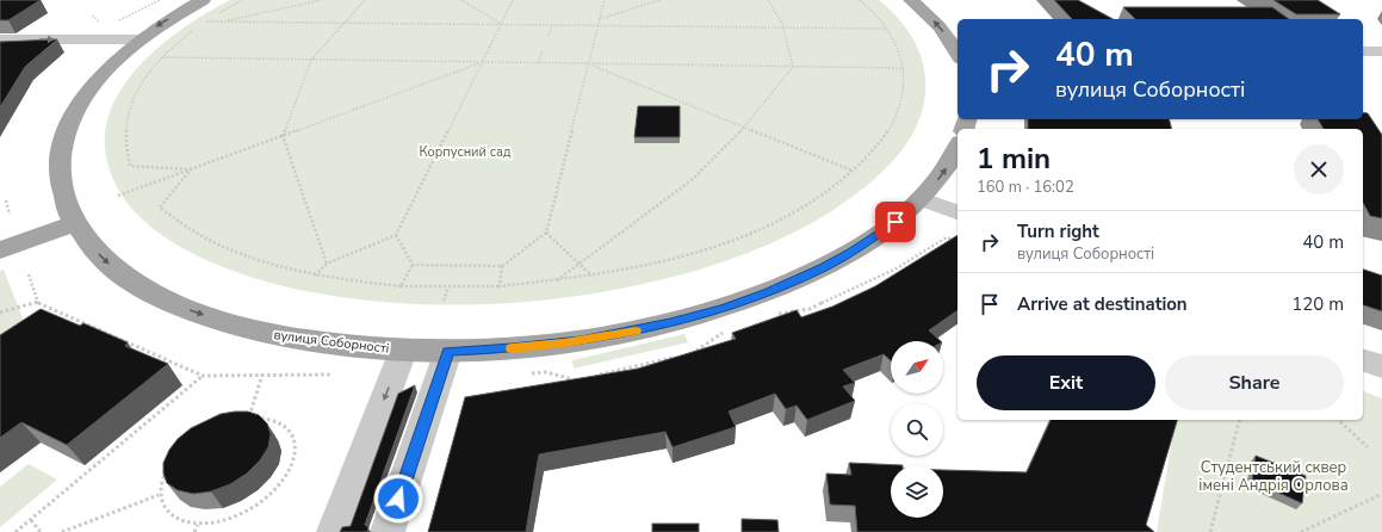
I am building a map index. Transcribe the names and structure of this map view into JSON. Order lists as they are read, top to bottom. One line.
{"streets":{"main road":["вулиця Соборності"]},"parks":["Корпусний сад","Студентський сквер імені Андрія Орлова"],"north":"top right","page":{"turn":["40 m","вулиця Соборності"],"heading":["1 min","160 m · 16:02"],"list":[{"name":"Turn right","note":"вулиця Соборності","value":"40 m"},{"name":"Arrive at destination","value":"120 m"}],"buttons":["Exit","Share"]}}
